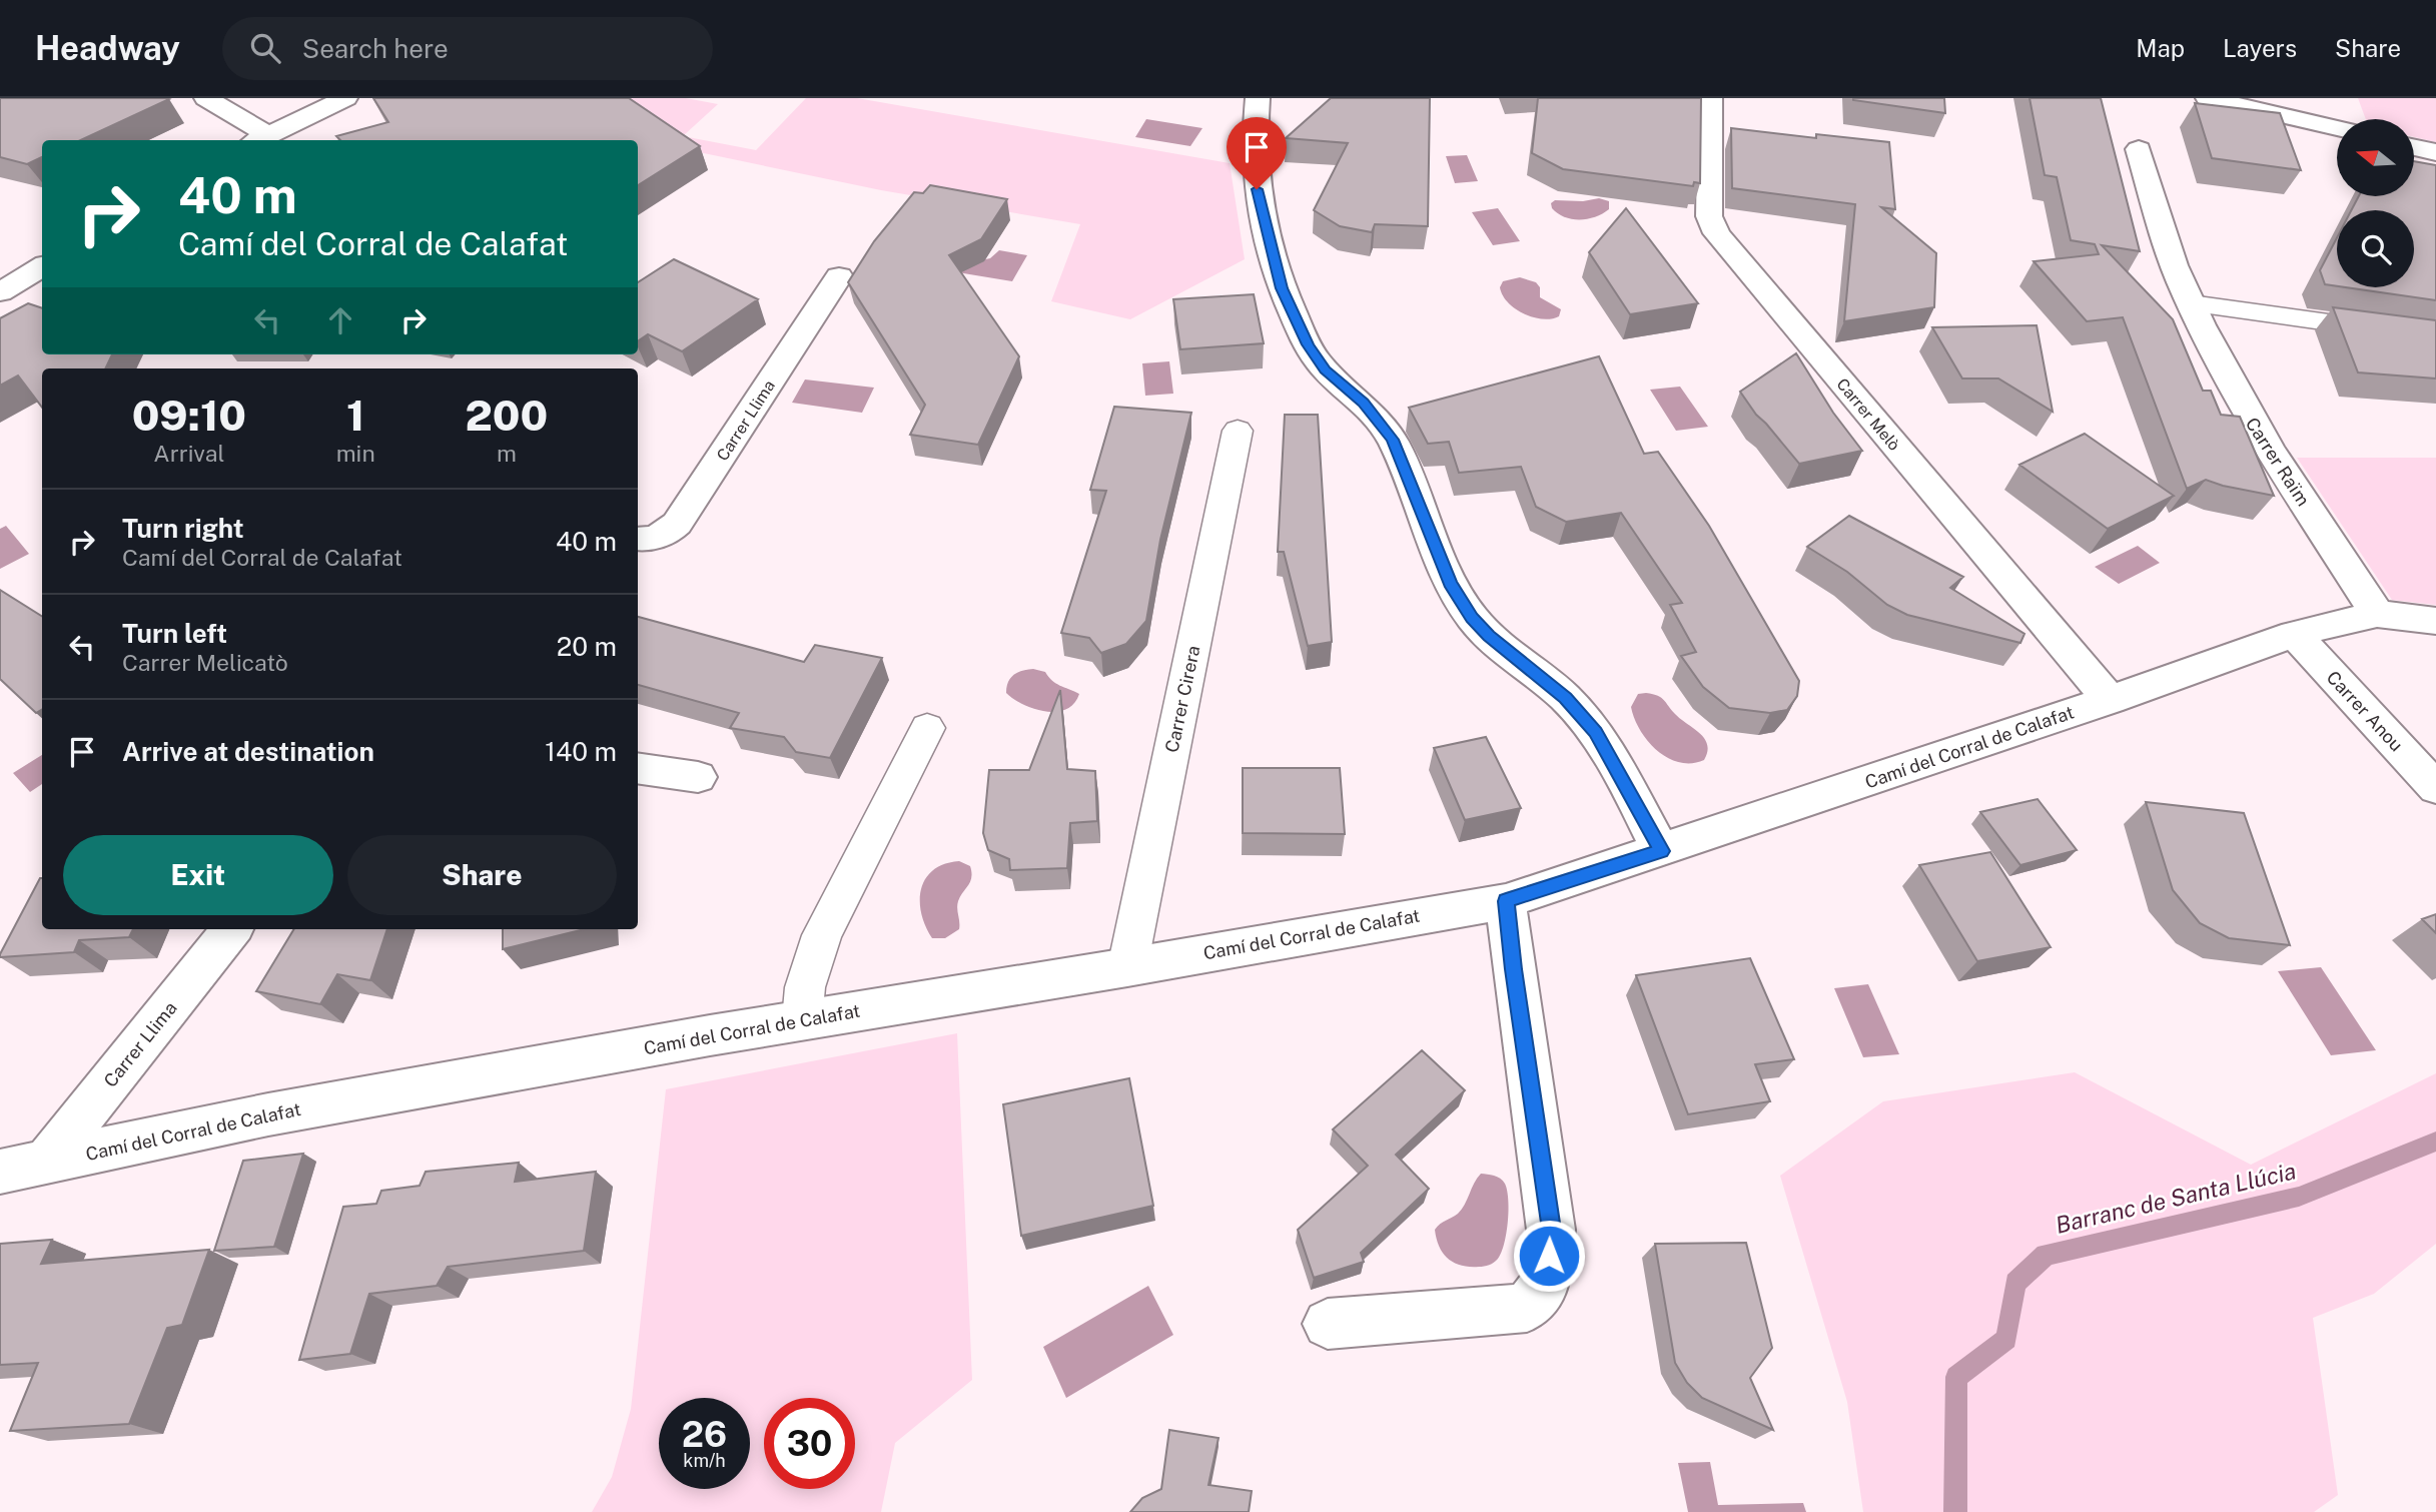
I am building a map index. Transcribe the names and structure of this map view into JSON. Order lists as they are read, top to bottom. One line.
{"streets":{"street":["Carrer Melò","Carrer Llima","Carrer Raïm","Carrer Anou","Camí del Corral de Calafat"],"lane":["Carrer Cirera"]},"crossings":[["Carrer Melò","Camí del Corral de Calafat"],["Carrer Llima","Camí del Corral de Calafat"],["Carrer Raïm","Camí del Corral de Calafat"],["Carrer Cirera","Camí del Corral de Calafat"],["Carrer Anou","Camí del Corral de Calafat"]],"water":["Barranc de Santa Llúcia"],"north":"left","page":{"header":"Headway","search":"Search here","nav":["Map","Layers","Share"],"turn":["40 m","Camí del Corral de Calafat"],"eta":["09:10","Arrival","1","min","200","m"],"list":[{"name":"Turn right","note":"Camí del Corral de Calafat","value":"40 m"},{"name":"Turn left","note":"Carrer Melicatò","value":"20 m"},{"name":"Arrive at destination","value":"140 m"}],"buttons":["Exit","Share"],"speed":"26 km/h","limit":"30"}}
